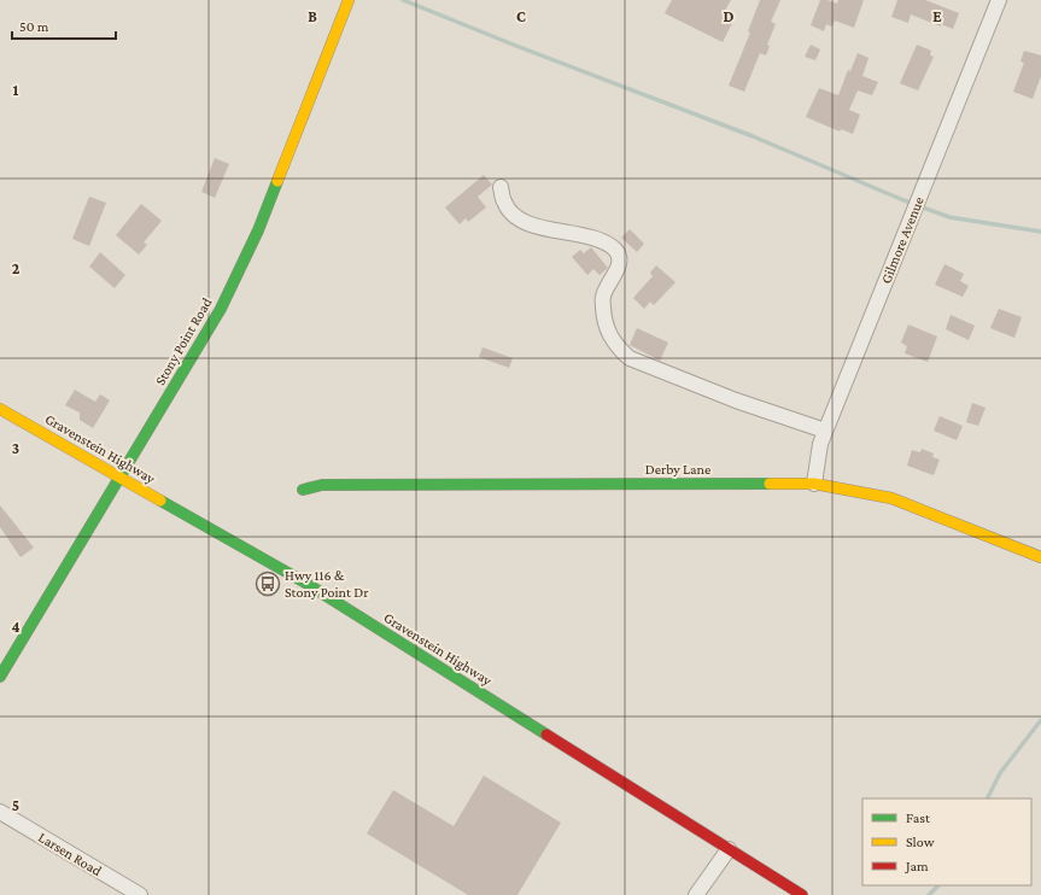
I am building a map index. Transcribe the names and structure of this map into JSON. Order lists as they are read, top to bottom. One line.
{"streets":{"main road":["Stony Point Road","Gravenstein Highway","Derby Lane"],"street":["Gilmore Avenue","Larsen Road"]},"crossings":[["Gilmore Avenue","Derby Lane"],["Stony Point Road","Gravenstein Highway"]],"places":{"bus stop":["Hwy 116 & Stony Point Dr"]},"legend":["Fast","Slow","Jam"],"scale_bar":"50 m","grid":{"columns":["B","C","D","E"],"rows":["1","2","3","4","5"]}}
